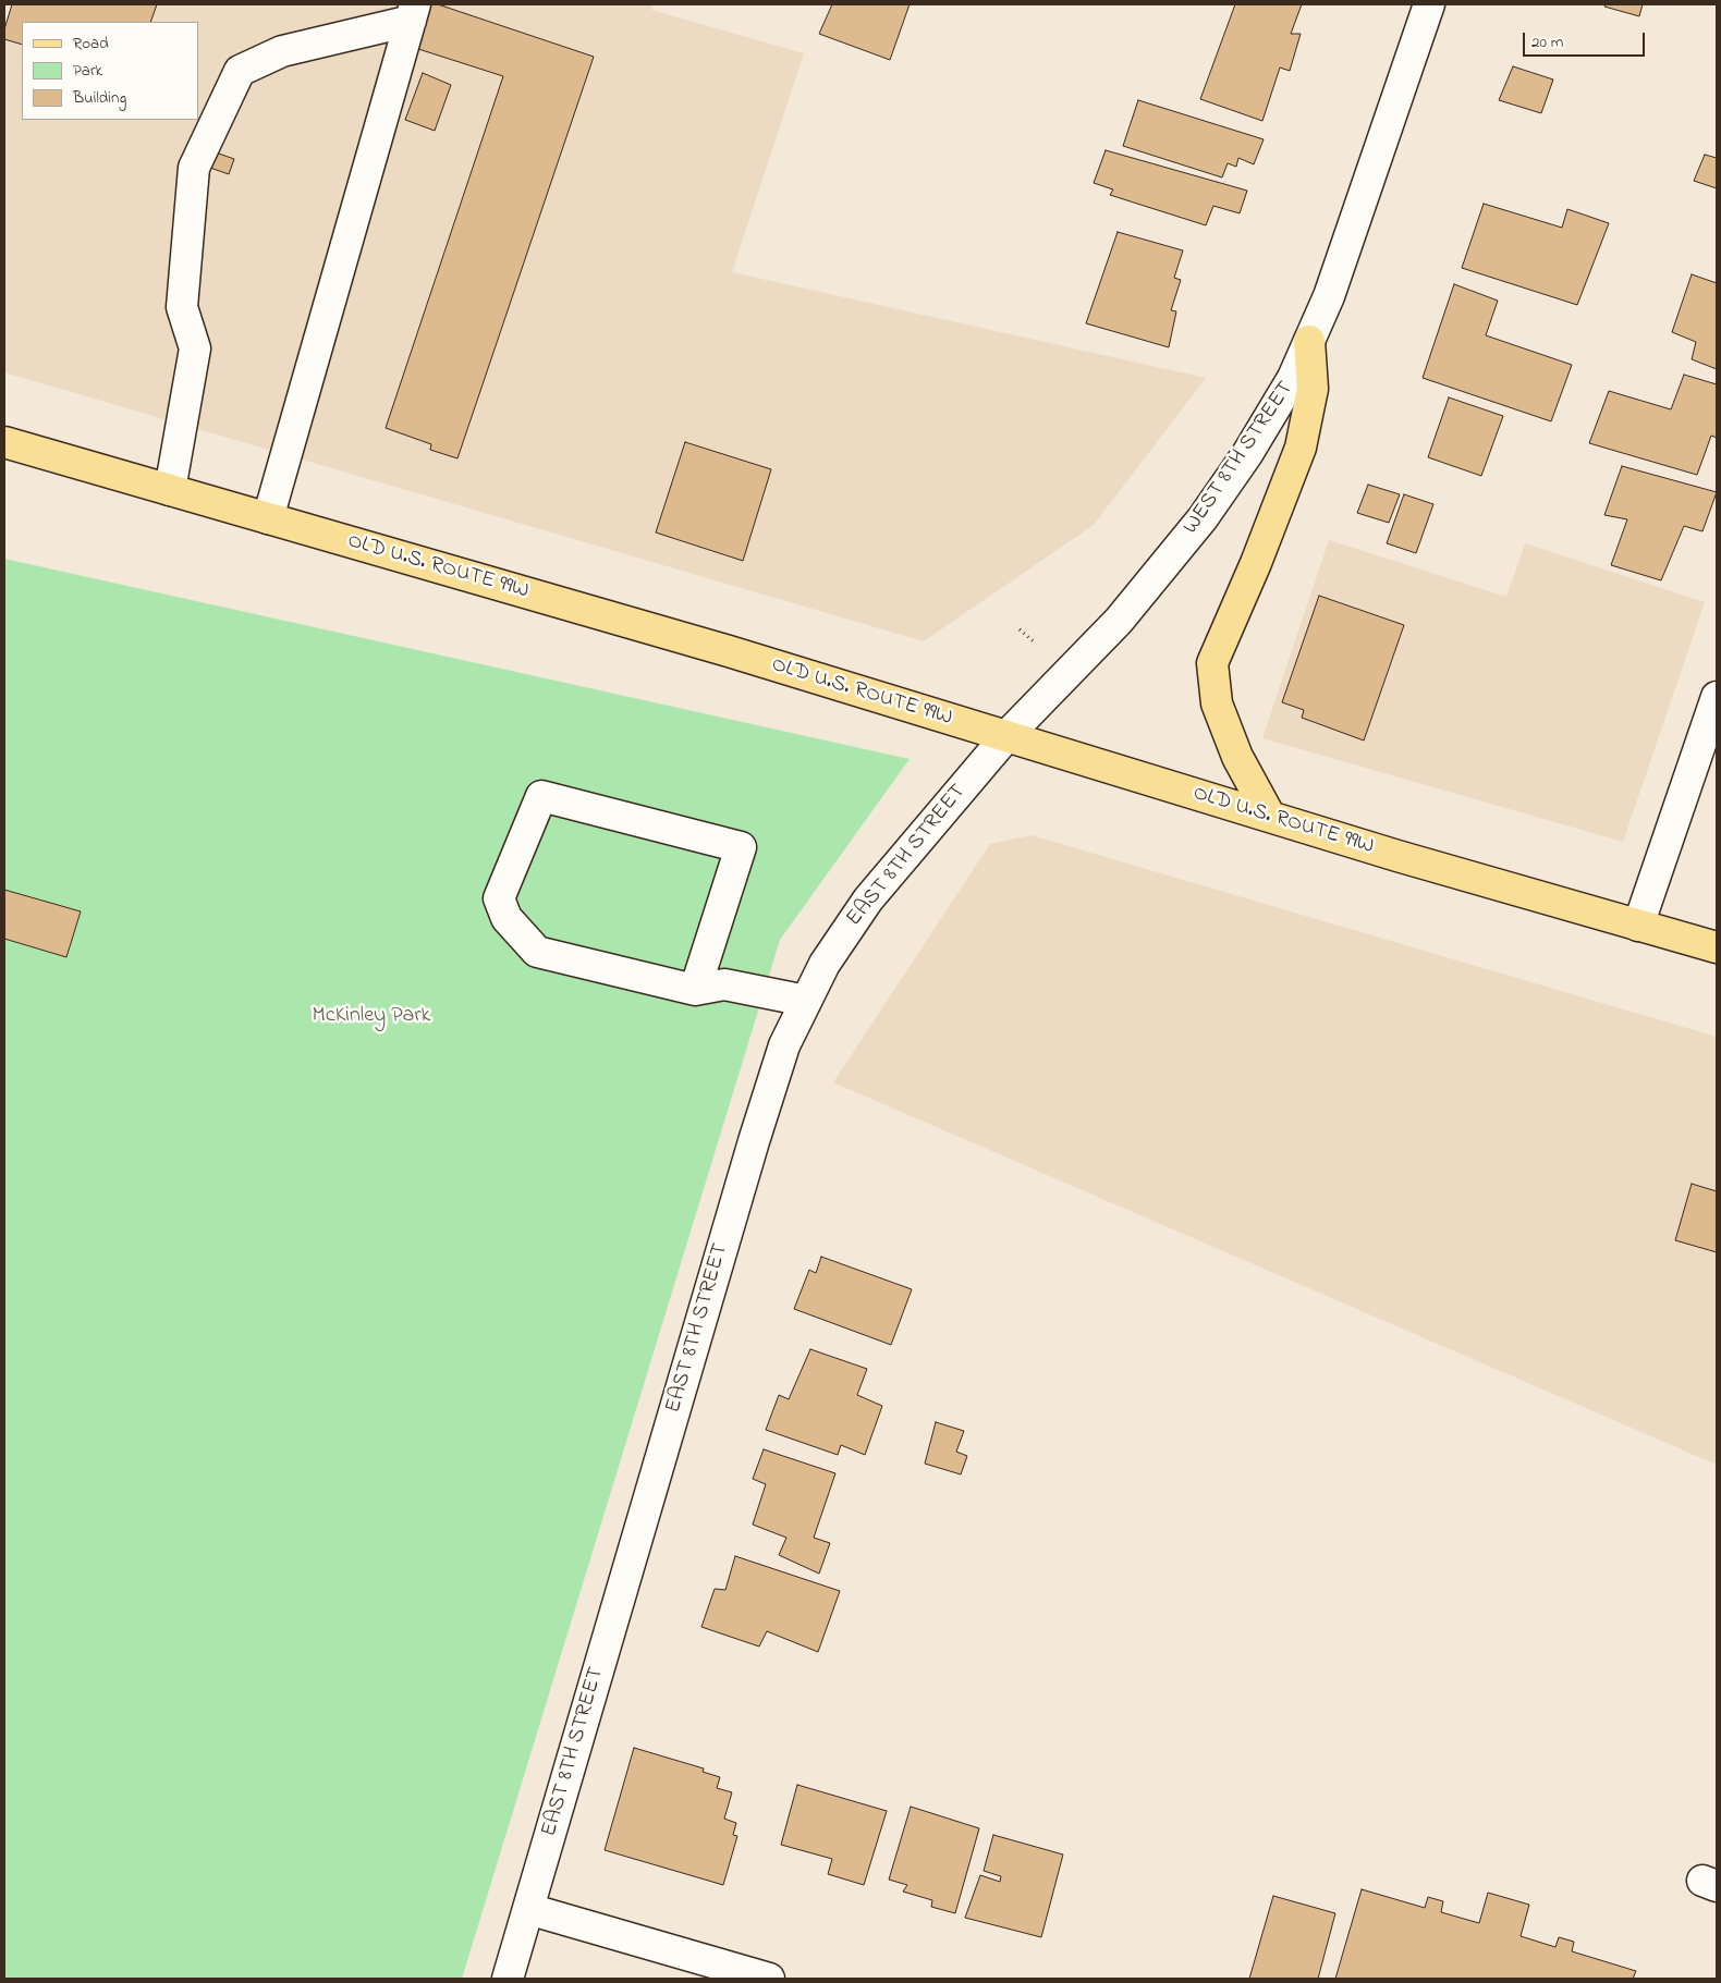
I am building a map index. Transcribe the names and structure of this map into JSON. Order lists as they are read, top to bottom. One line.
{"streets":{"main road":["OLD U.S. ROUTE 99W"],"street":["WEST 8TH STREET","EAST 8TH STREET"]},"crossings":[["WEST 8TH STREET","OLD U.S. ROUTE 99W"],["WEST 8TH STREET","EAST 8TH STREET"],["OLD U.S. ROUTE 99W","EAST 8TH STREET"]],"parks":["McKinley Park"],"legend":["Road","Park","Building"],"scale_bar":"20 m"}
